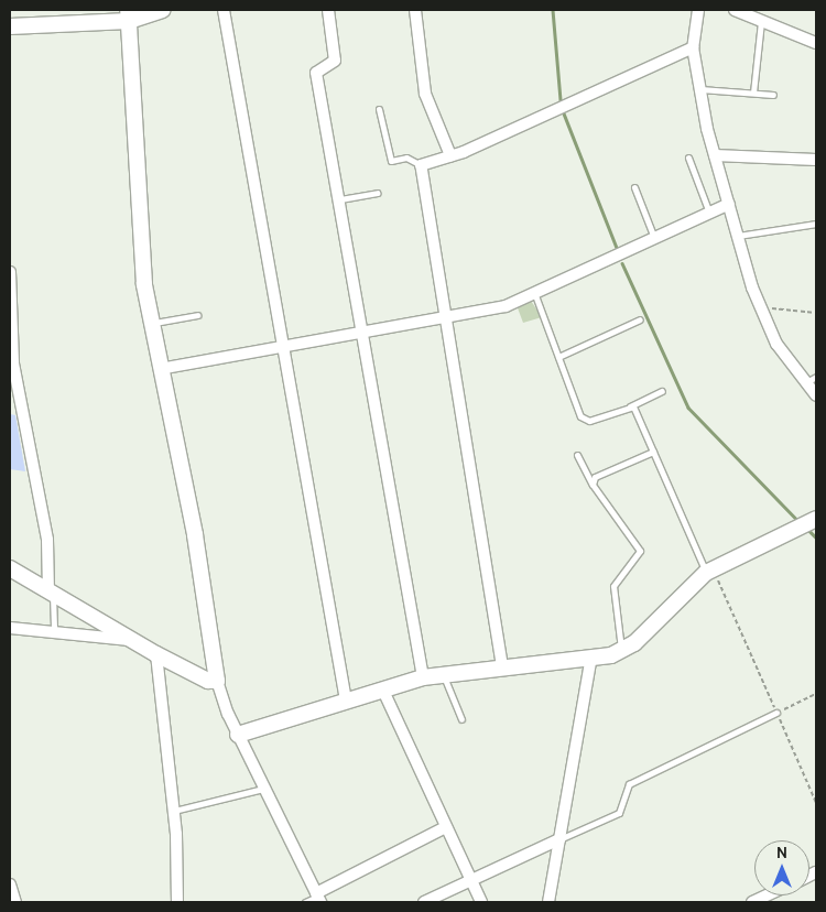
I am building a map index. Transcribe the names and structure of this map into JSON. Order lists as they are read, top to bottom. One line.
{"north":"top"}
